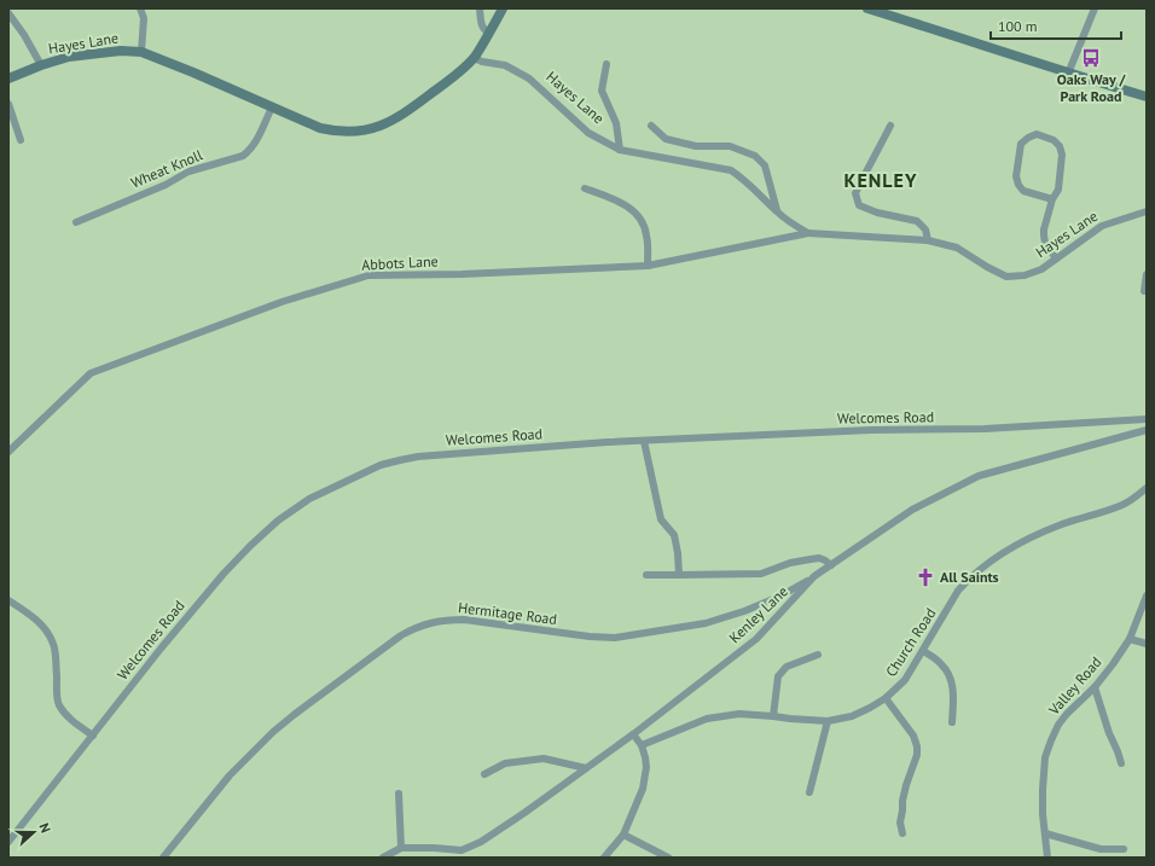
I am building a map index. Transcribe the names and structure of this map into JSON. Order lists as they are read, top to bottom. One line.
{"streets":{"street":["Hayes Lane","Wheat Knoll","Abbots Lane","Welcomes Road","Hermitage Road","Kenley Lane","Church Road","Valley Road"]},"crossings":[["Hayes Lane","Wheat Knoll"],["Hayes Lane","Abbots Lane"],["Hermitage Road","Kenley Lane"]],"districts":["KENLEY"],"places":{"bus stop":["Oaks Way / Park Road"],"church":["All Saints"]},"scale_bar":"100 m","north":"right"}
